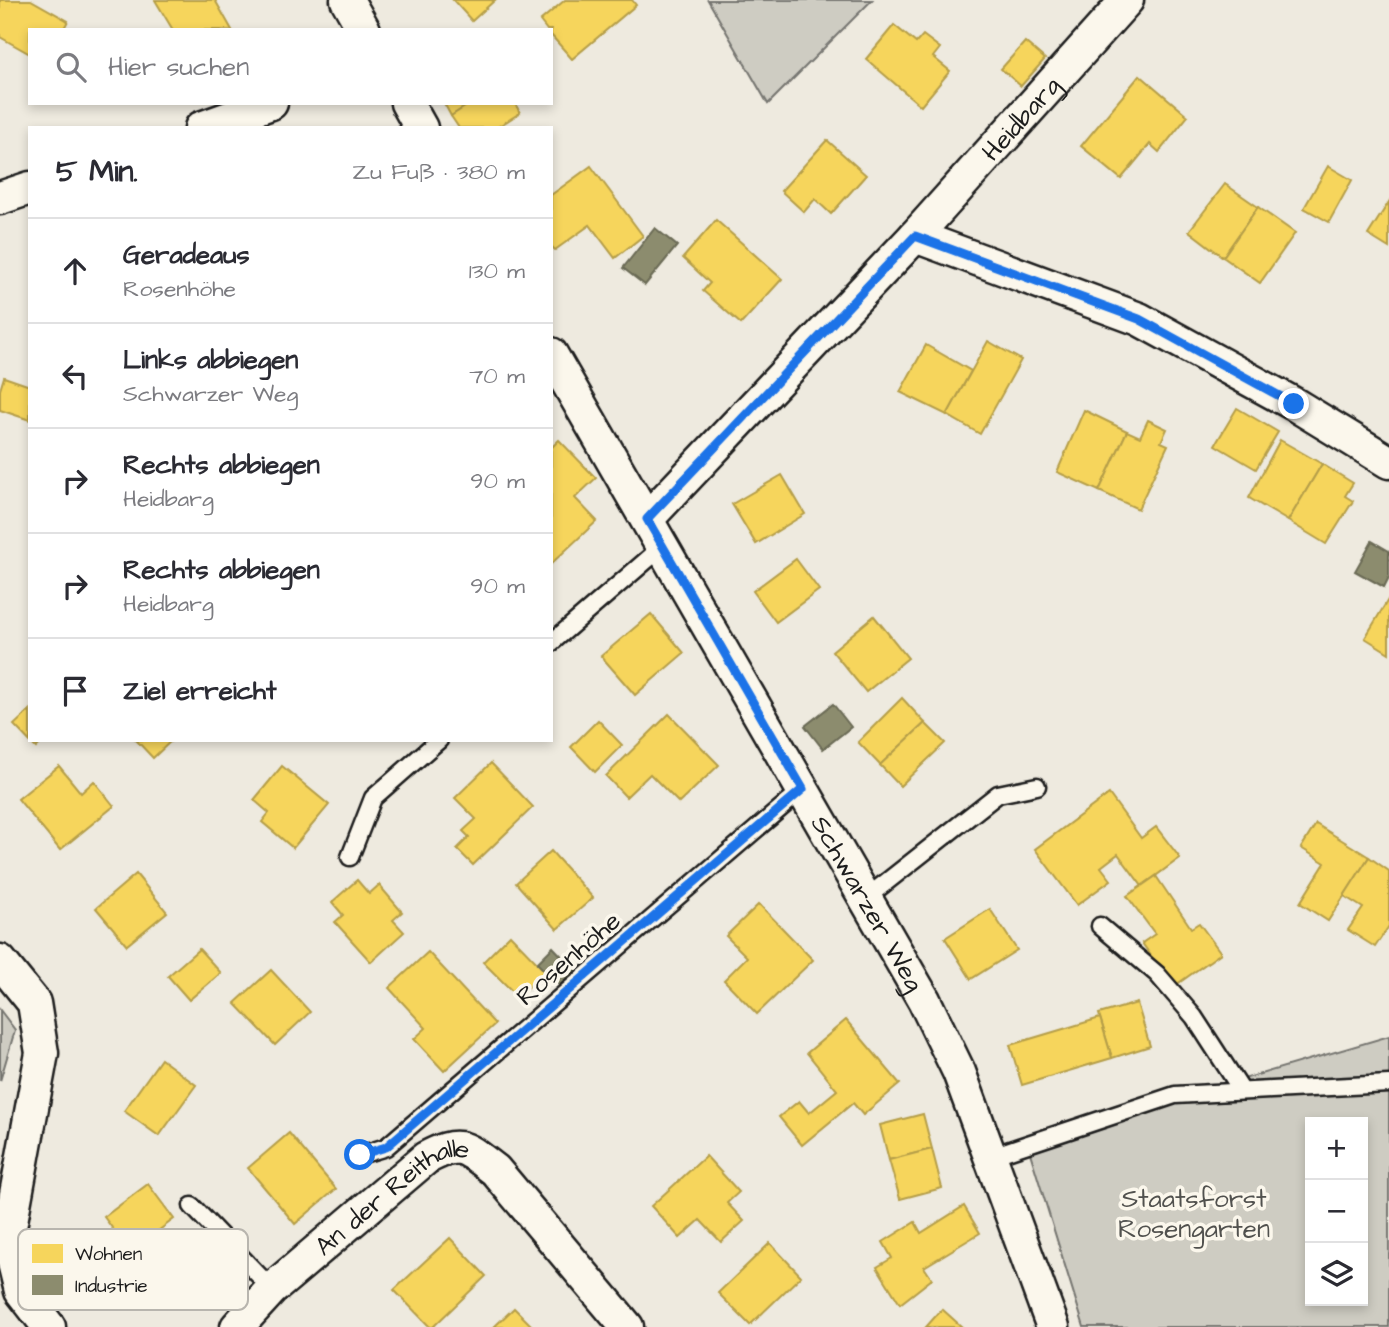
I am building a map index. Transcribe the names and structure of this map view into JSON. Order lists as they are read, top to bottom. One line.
{"streets":{"street":["Heidbarg","Schwarzer Weg","An der Reithalle"],"lane":["Rosenhöhe"]},"crossings":[["Heidbarg","Schwarzer Weg"],["Schwarzer Weg","Rosenhöhe"]],"parks":["Staatsforst Rosengarten"],"legend":["Wohnen","Industrie"],"page":{"search":"Hier suchen","heading":["5 Min.","Zu Fuß · 380 m"],"list":[["Geradeaus","Rosenhöhe","130 m"],["Links abbiegen","Schwarzer Weg","70 m"],["Rechts abbiegen","Heidbarg","90 m"],["Rechts abbiegen","Heidbarg","90 m"],"Ziel erreicht"],"map_buttons":["+","−"]}}
